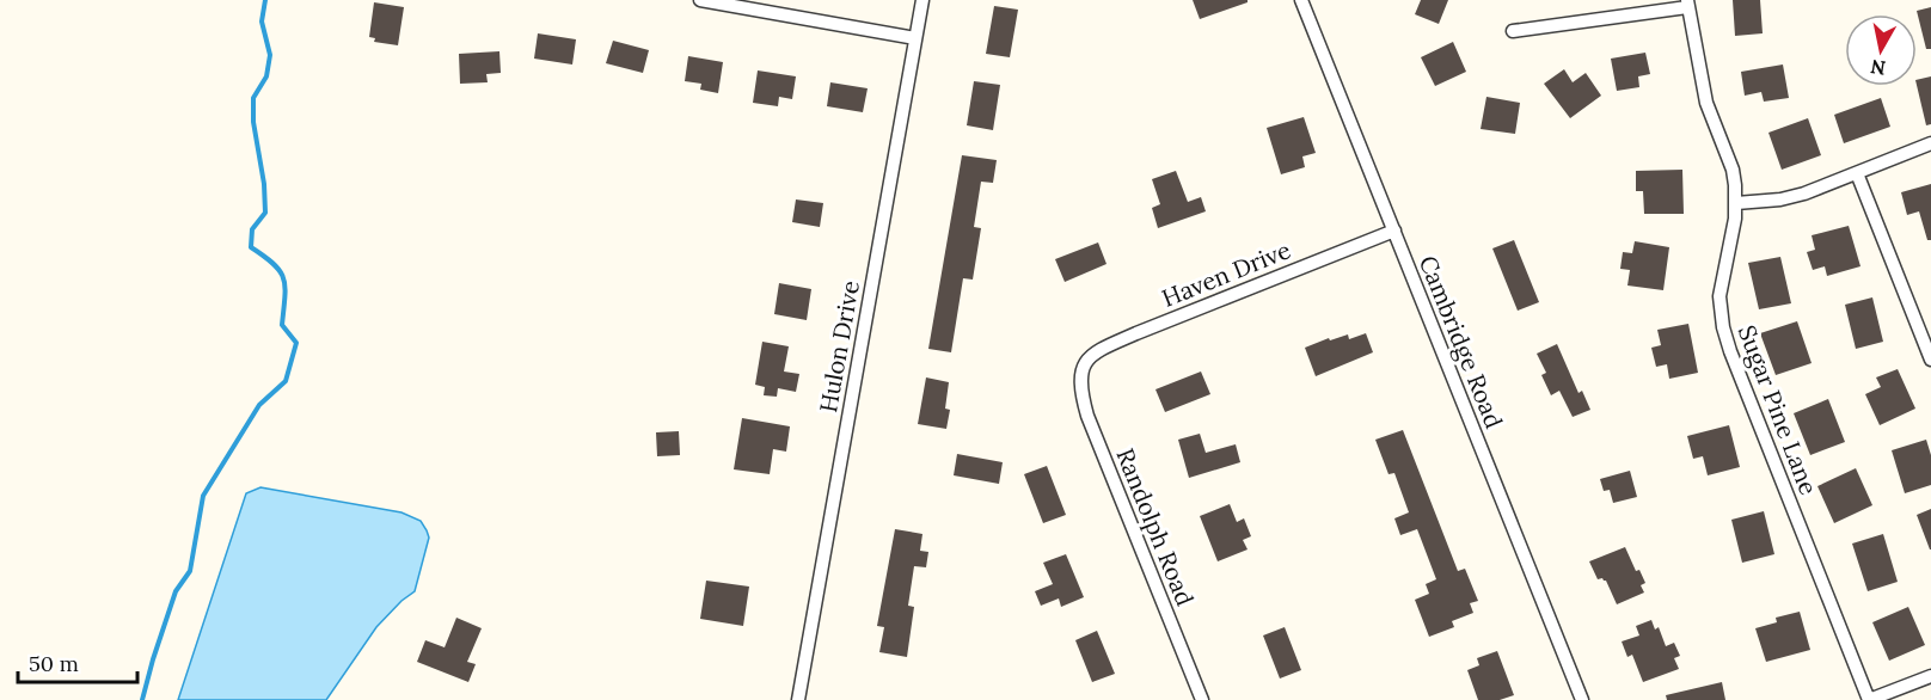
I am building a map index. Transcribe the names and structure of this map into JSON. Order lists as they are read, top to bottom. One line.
{"streets":{"street":["Haven Drive","Cambridge Road","Hulon Drive","Sugar Pine Lane","Randolph Road"]},"crossings":[["Haven Drive","Cambridge Road"],["Haven Drive","Randolph Road"]],"scale_bar":"50 m","north":"bottom"}
